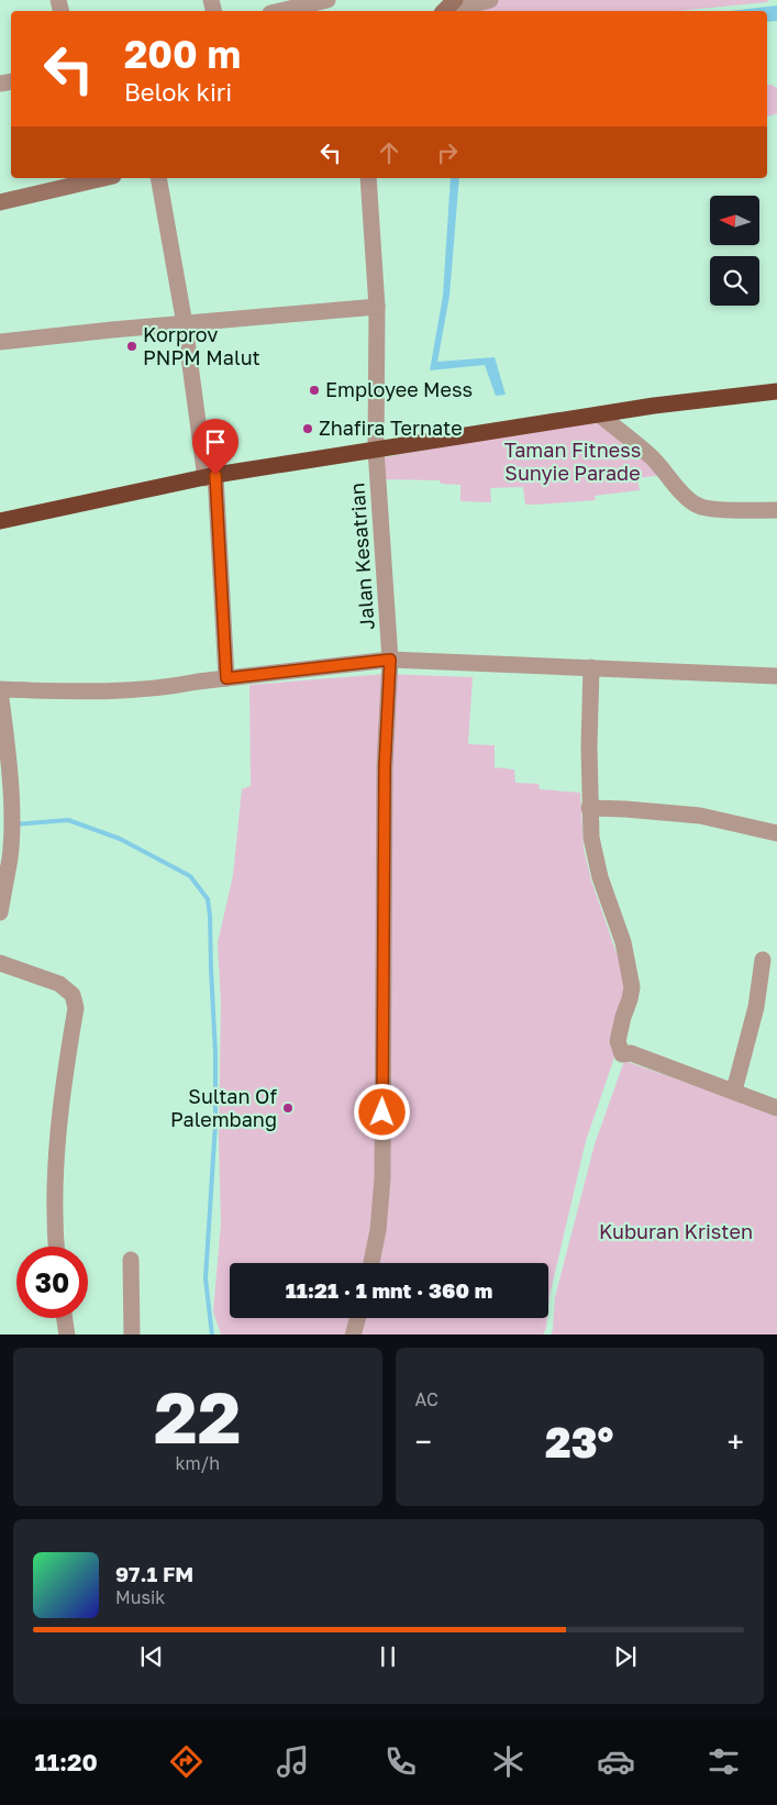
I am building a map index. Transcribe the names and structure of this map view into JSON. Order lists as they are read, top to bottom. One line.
{"streets":{"street":["Jalan Kesatrian"]},"parks":["Taman Fitness Sunyie Parade","Kuburan Kristen"],"places":["Korprov PNPM Malut","Employee Mess","Zhafira Ternate","Sultan Of Palembang"],"north":"left","page":{"turn":["200 m","Belok kiri"],"limit":"30","trip":"11:21 · 1 mnt · 360 m","tile":[["22","km/h"],"AC"],"heat":["−","23°","+"],"song":["97.1 FM","Musik"],"tabs":"11:20"}}
